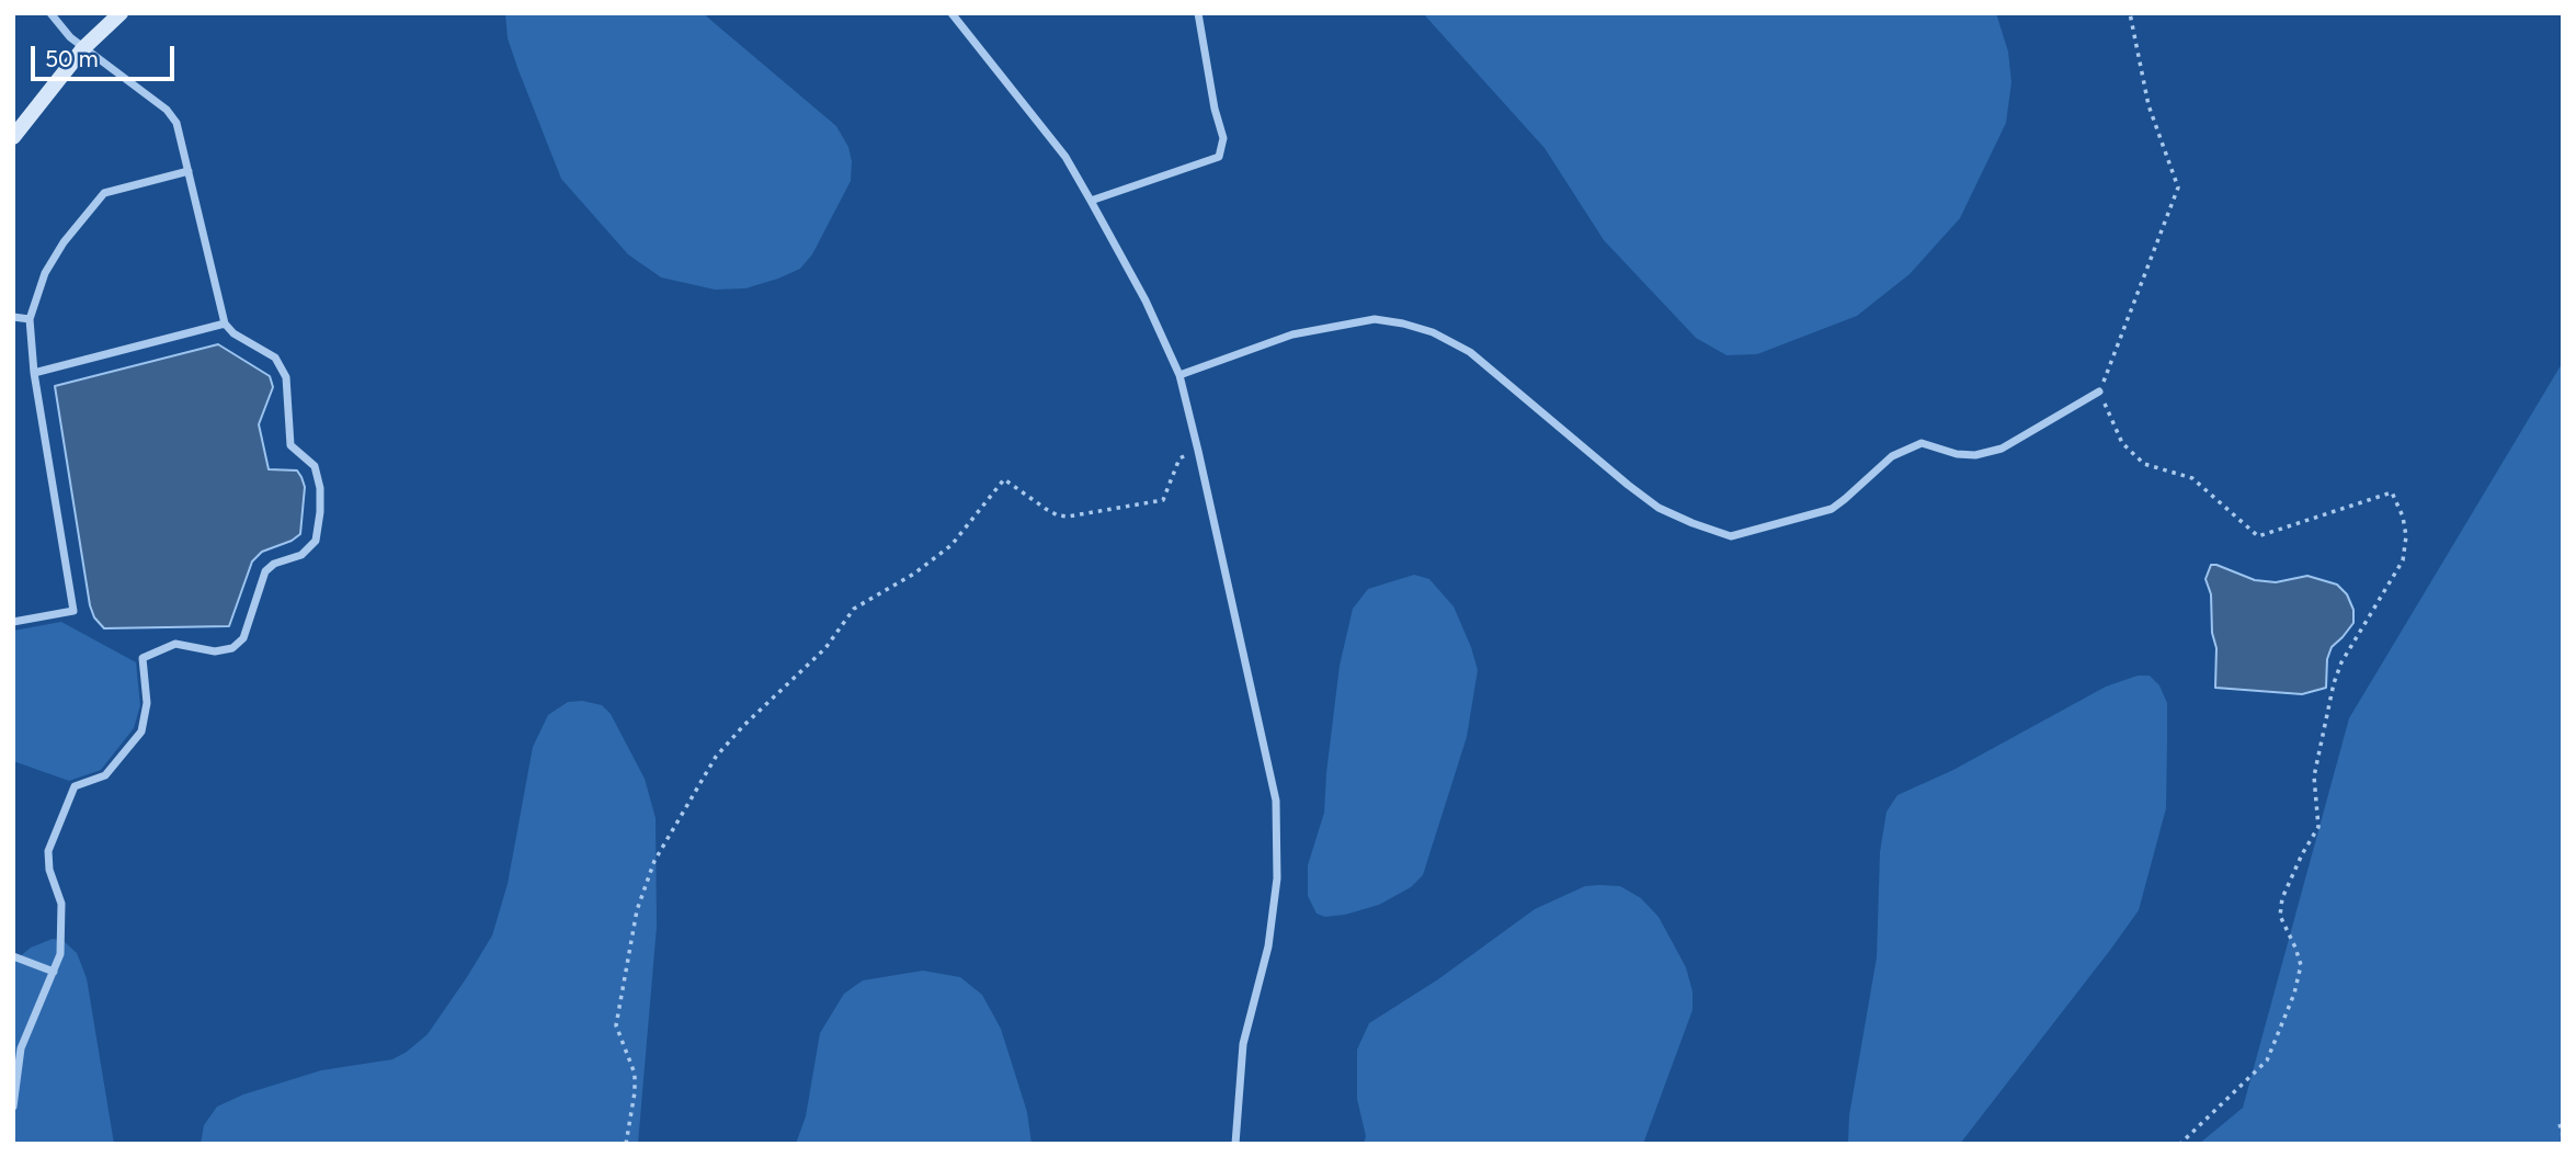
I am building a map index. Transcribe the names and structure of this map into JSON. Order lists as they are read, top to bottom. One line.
{"scale_bar":"50 m"}
